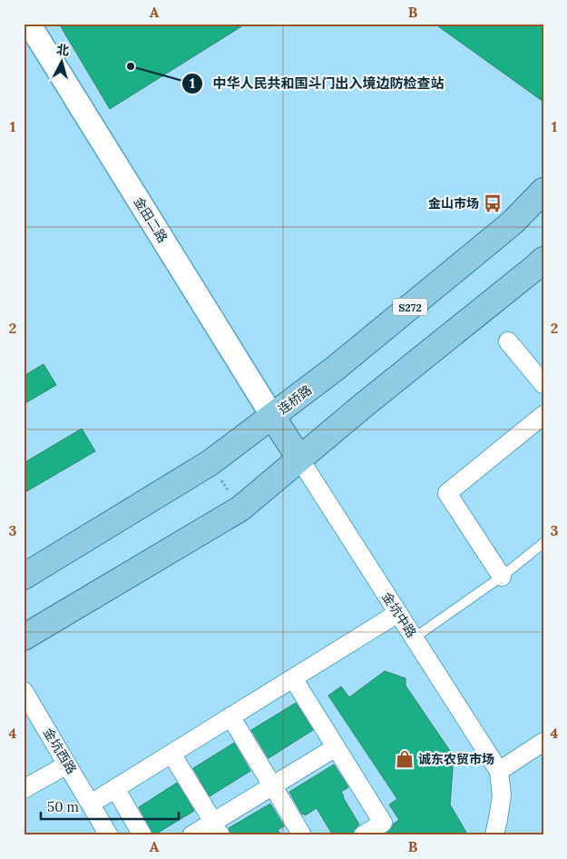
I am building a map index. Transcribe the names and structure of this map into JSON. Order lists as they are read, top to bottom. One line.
{"streets":{"main road":["S272","连桥路"],"street":["金田二路","金坑中路","金坑西路"]},"crossings":[["金田二路","连桥路"]],"places":{"other":["中华人民共和国斗门出入境边防检查站"],"bus stop":["金山市场"],"shop":["诚东农贸市场"]},"scale_bar":"50 m","north":"top","grid":{"columns":["A","B"],"rows":["1","2","3","4"]}}
